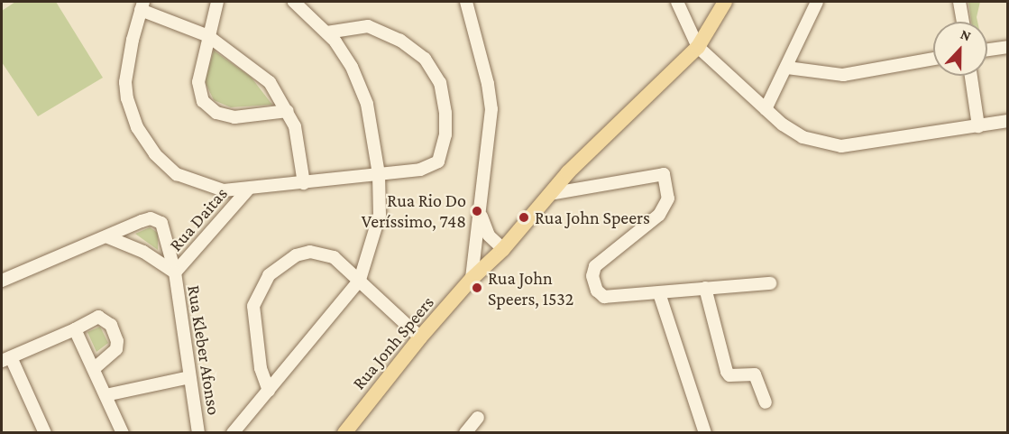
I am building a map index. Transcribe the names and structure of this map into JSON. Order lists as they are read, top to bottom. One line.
{"streets":{"main road":["Rua Jonh Speers"],"street":["Rua Daitas","Rua Kleber Afonso"]},"crossings":[["Rua Daitas","Rua Kleber Afonso"]],"places":["Rua Rio Do Veríssimo, 748","Rua John Speers","Rua John Speers, 1532"],"north":"top"}
